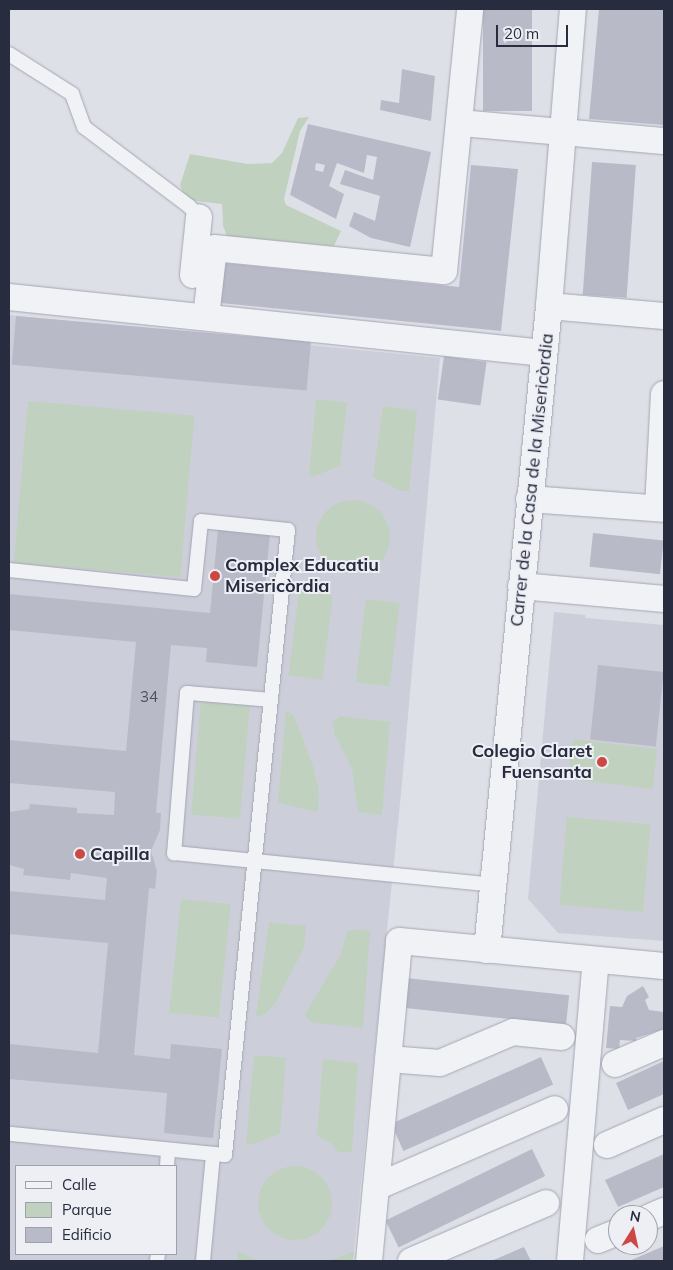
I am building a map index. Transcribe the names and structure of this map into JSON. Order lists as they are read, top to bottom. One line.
{"streets":{"street":["Carrer de la Casa de la Misericòrdia"]},"places":["Complex Educatiu Misericòrdia","Colegio Claret Fuensanta","Capilla"],"house_numbers":["34"],"legend":["Calle","Parque","Edificio"],"scale_bar":"20 m","north":"top"}
